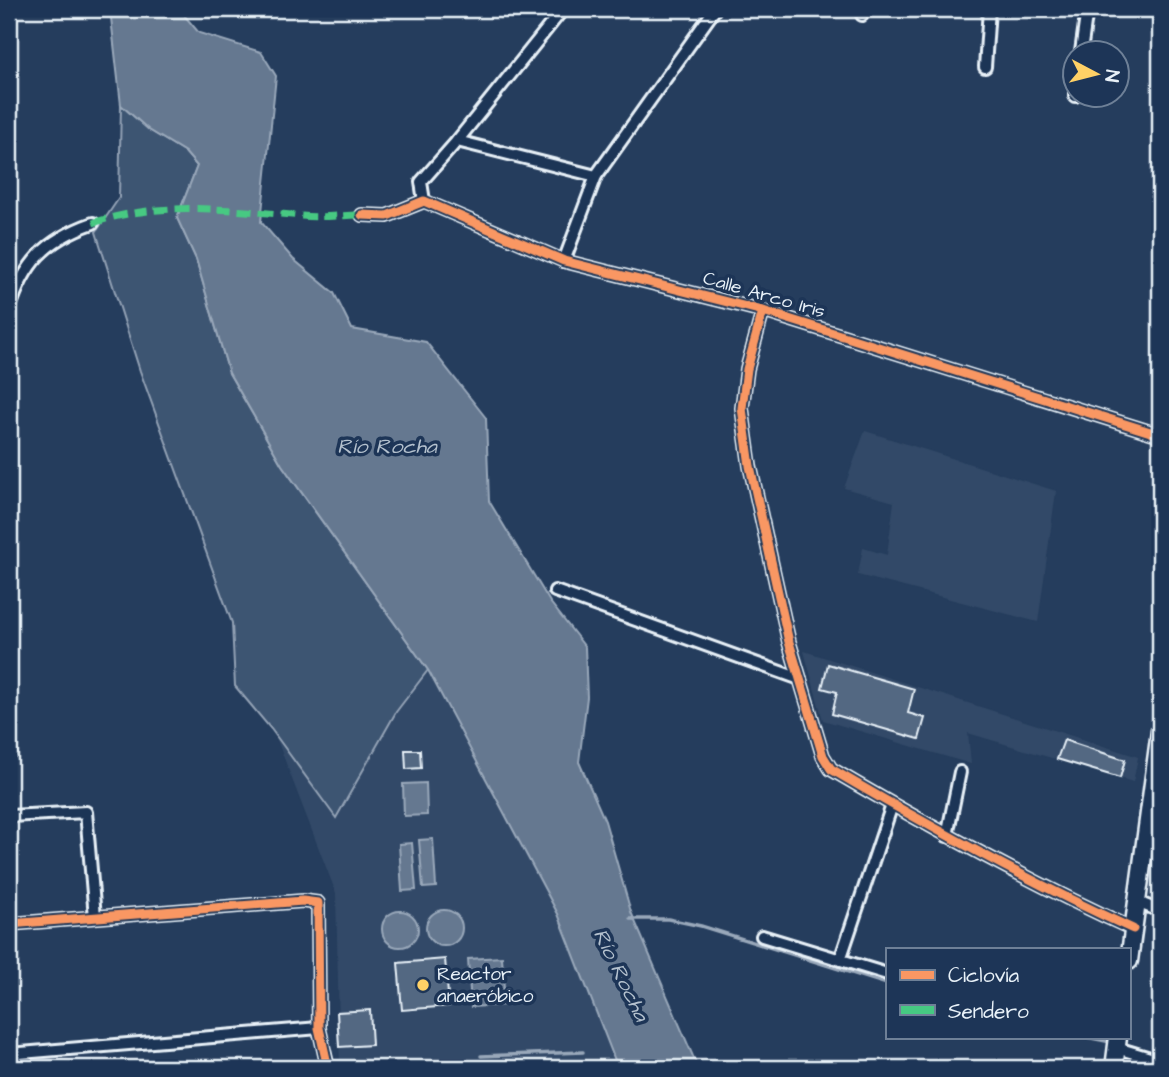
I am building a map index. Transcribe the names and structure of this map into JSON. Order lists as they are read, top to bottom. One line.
{"streets":{"street":["Calle Arco Iris"]},"water":["Río Rocha"],"places":["Reactor anaeróbico"],"legend":["Ciclovía","Sendero"],"north":"right"}
